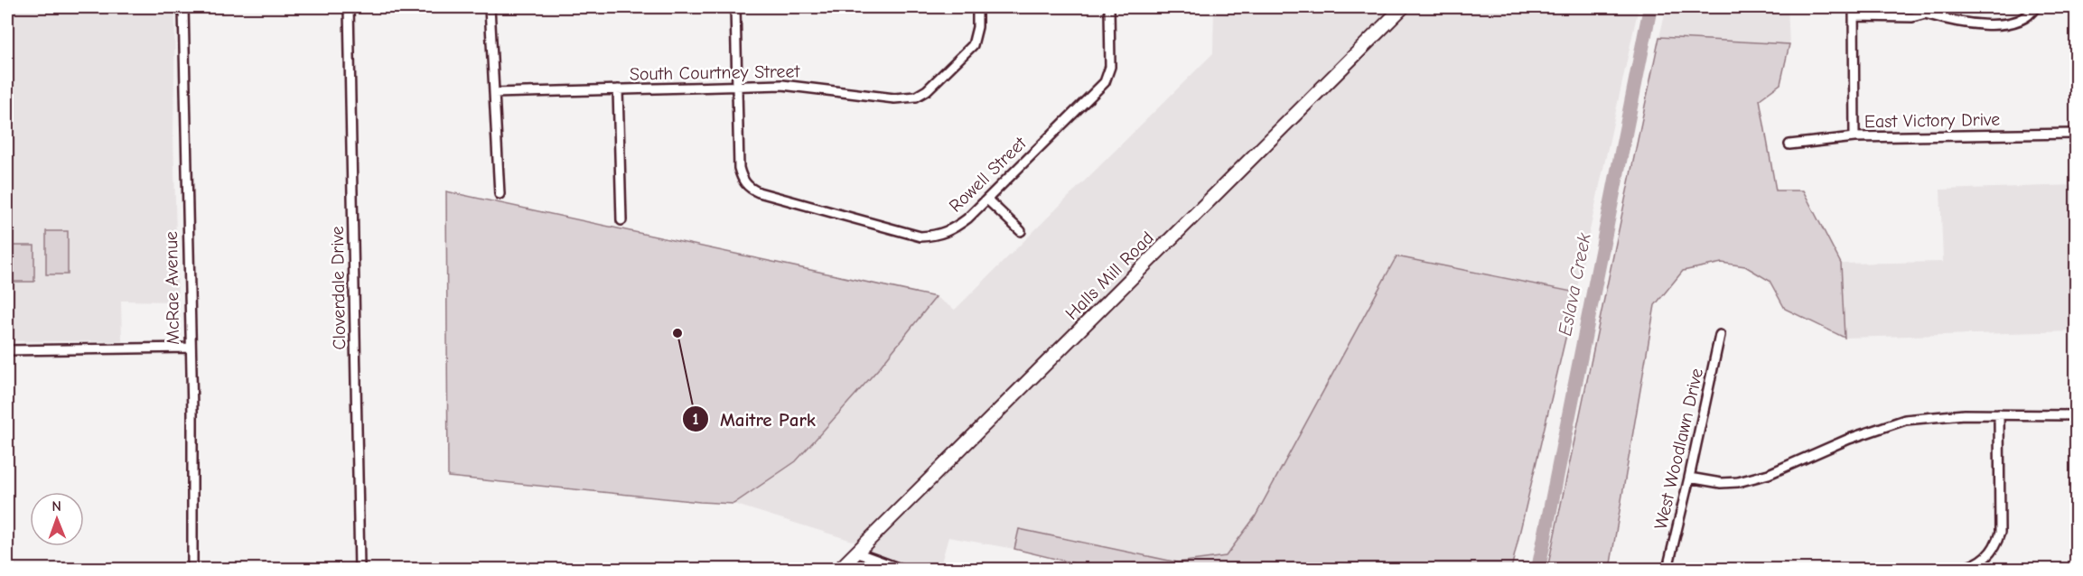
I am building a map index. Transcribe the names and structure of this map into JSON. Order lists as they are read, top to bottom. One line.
{"streets":{"street":["South Courtney Street","East Victory Drive","Rowell Street","Halls Mill Road","McRae Avenue","Cloverdale Drive","West Woodlawn Drive"]},"crossings":[["South Courtney Street","Rowell Street"]],"water":["Eslava Creek"],"places":["Maitre Park"],"north":"top"}
